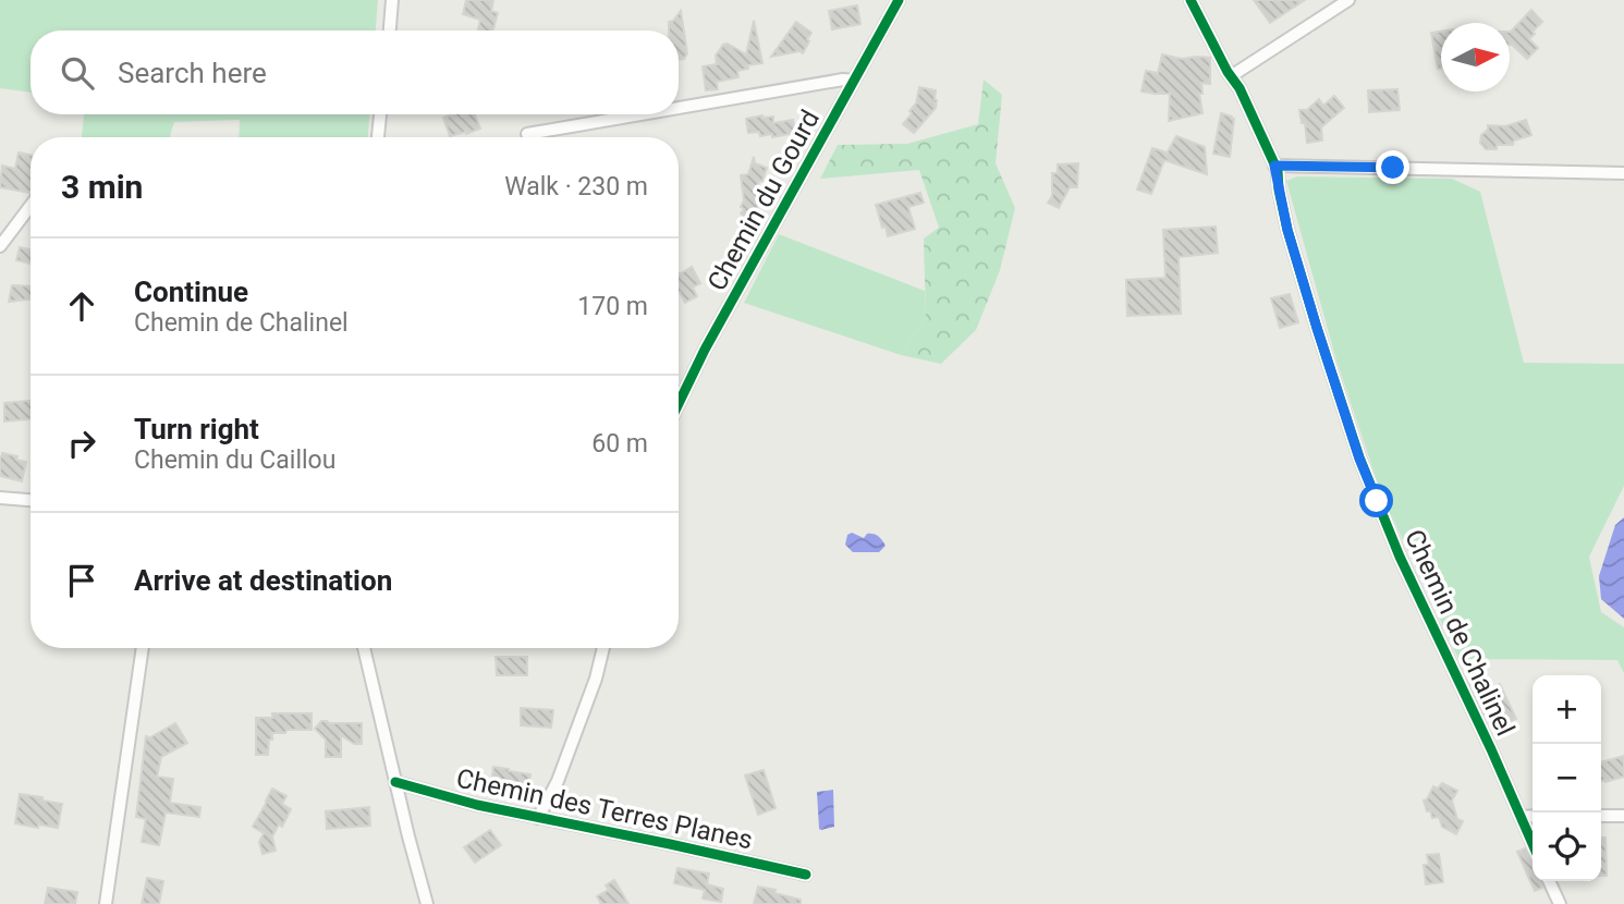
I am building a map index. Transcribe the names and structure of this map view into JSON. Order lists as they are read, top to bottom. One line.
{"streets":{"street":["Chemin du Gourd","Chemin de Chalinel","Chemin des Terres Planes"]},"north":"right","page":{"search":"Search here","heading":["3 min","Walk · 230 m"],"list":[["Continue","Chemin de Chalinel","170 m"],["Turn right","Chemin du Caillou","60 m"],"Arrive at destination"],"map_buttons":["+","−"]}}
